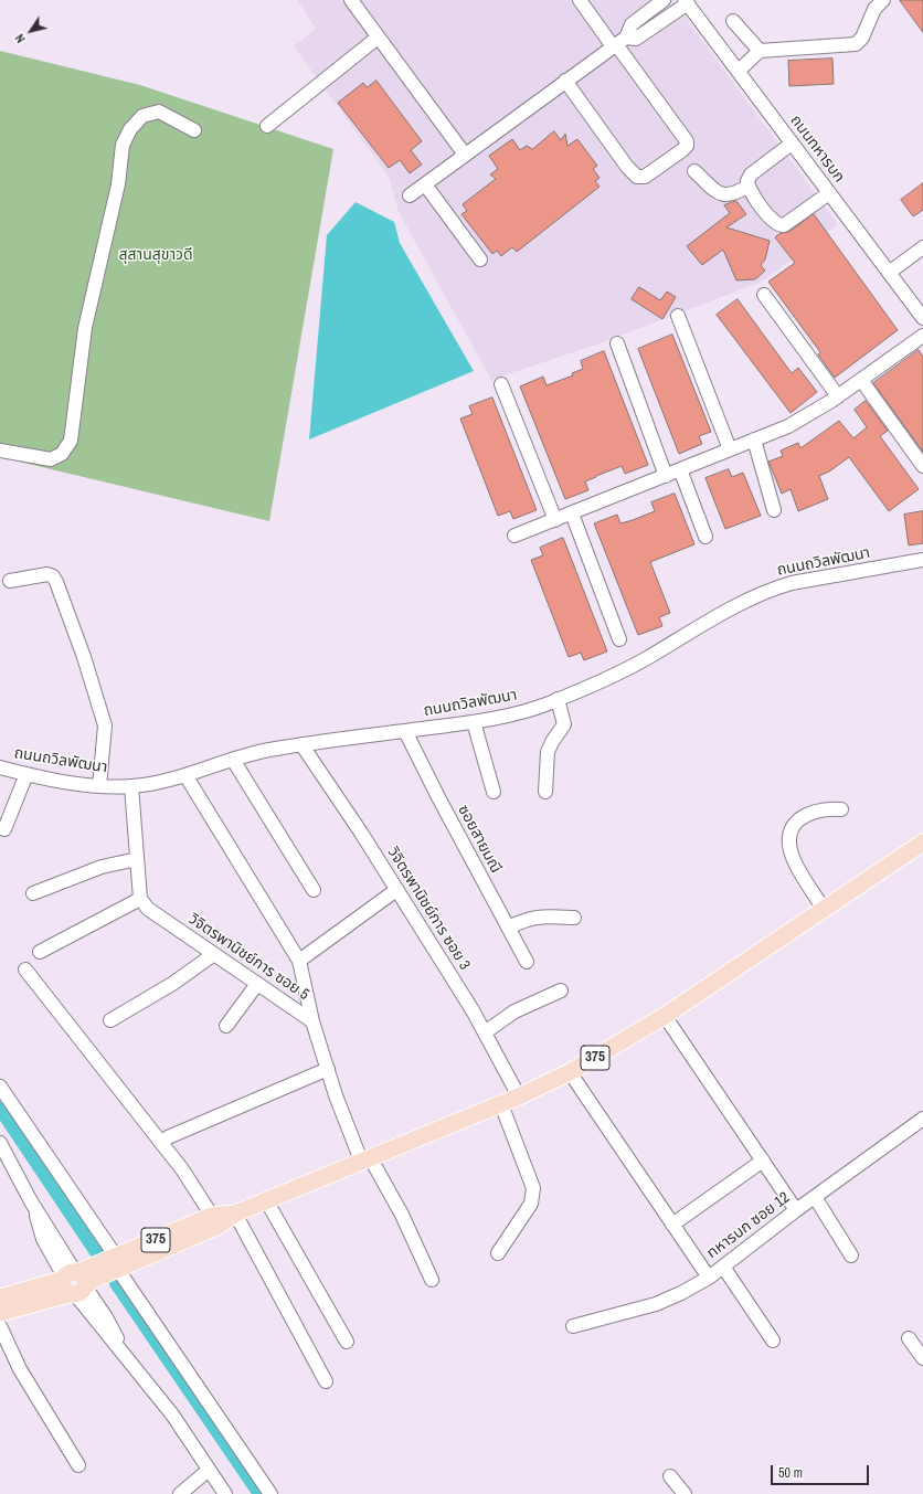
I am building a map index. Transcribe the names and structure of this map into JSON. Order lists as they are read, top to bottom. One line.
{"streets":{"main road":["375"],"street":["ถนนทหารบก","ถนนถวิลพัฒนา","ซอยสายมณี","วิจิตรพานิชย์การ ซอย 3","วิจิตรพานิชย์การ ซอย 5","ทหารบก ซอย 12"]},"crossings":[["ถนนถวิลพัฒนา","ซอยสายมณี"],["ถนนถวิลพัฒนา","วิจิตรพานิชย์การ ซอย 3"],["วิจิตรพานิชย์การ ซอย 3","375"],["วิจิตรพานิชย์การ ซอย 5","375"],["375","ทหารบก ซอย 12"]],"parks":["สุสานสุขาวดี"],"scale_bar":"50 m","north":"bottom left"}
